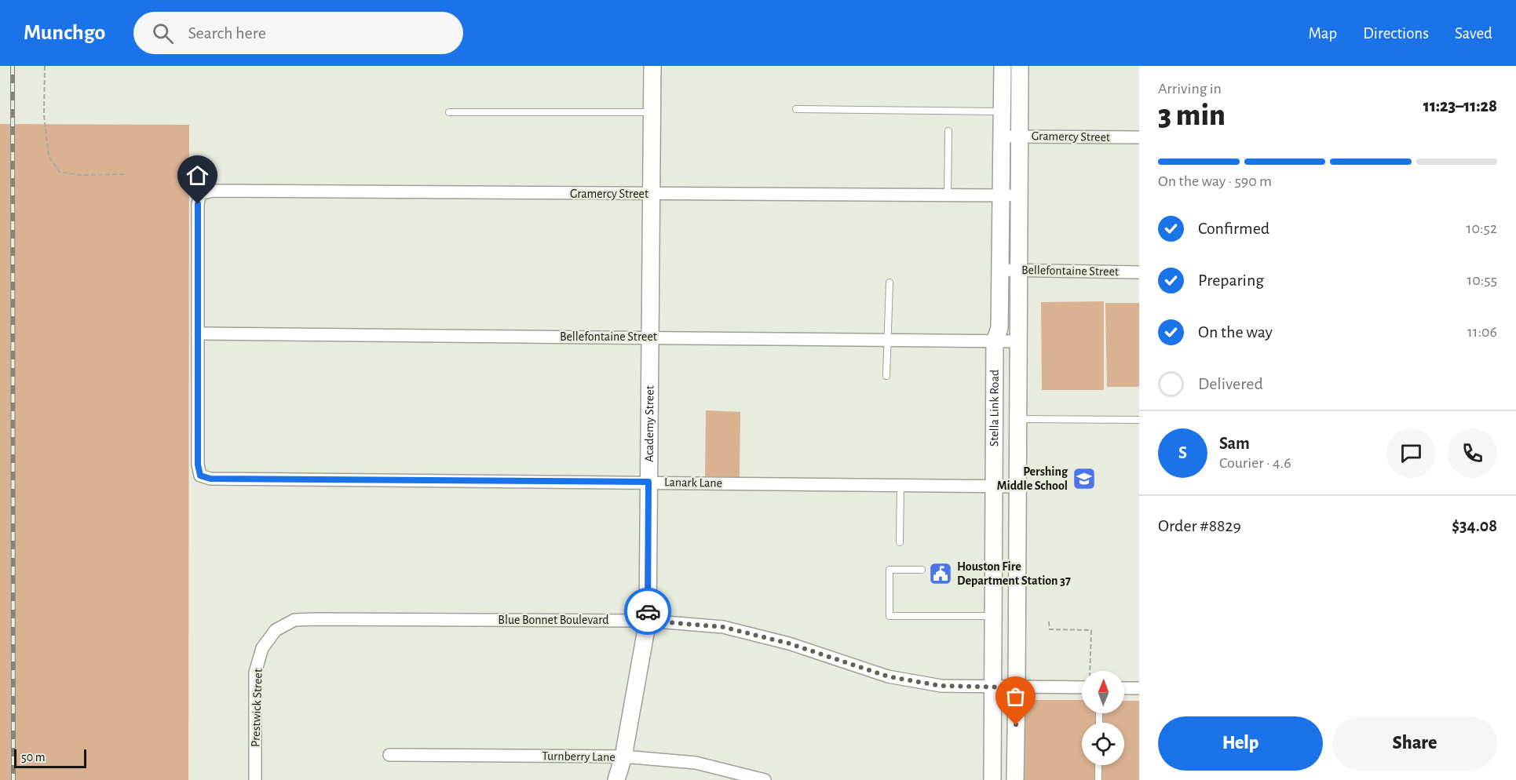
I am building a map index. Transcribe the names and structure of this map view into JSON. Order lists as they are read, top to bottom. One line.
{"streets":{"main road":["Stella Link Road","Academy Street"],"street":["Gramercy Street","Bellefontaine Street","Lanark Lane","Blue Bonnet Boulevard","Prestwick Street","Turnberry Lane"]},"crossings":[["Gramercy Street","Bellefontaine Street"],["Gramercy Street","Stella Link Road"],["Gramercy Street","Academy Street"],["Gramercy Street","Lanark Lane"],["Bellefontaine Street","Stella Link Road"],["Bellefontaine Street","Academy Street"],["Bellefontaine Street","Lanark Lane"],["Stella Link Road","Lanark Lane"],["Stella Link Road","Blue Bonnet Boulevard"],["Academy Street","Lanark Lane"],["Academy Street","Blue Bonnet Boulevard"],["Academy Street","Turnberry Lane"],["Blue Bonnet Boulevard","Prestwick Street"]],"places":{"school or university":["Pershing Middle School"],"public building":["Houston Fire Department Station 37"]},"scale_bar":"50 m","north":"top","page":{"header":"Munchgo","search":"Search here","nav":["Map","Directions","Saved"],"heading":["3 min","Arriving in","11:23–11:28"],"panel":["Sam","Courier · 4.6","Order #8829","$34.08"],"bar":"On the way · 590 m","list":[["Confirmed","10:52"],["Preparing","10:55"],["On the way","11:06"],"Delivered"],"round":"S","buttons":["Help","Share"],"scale":"50 m"}}
